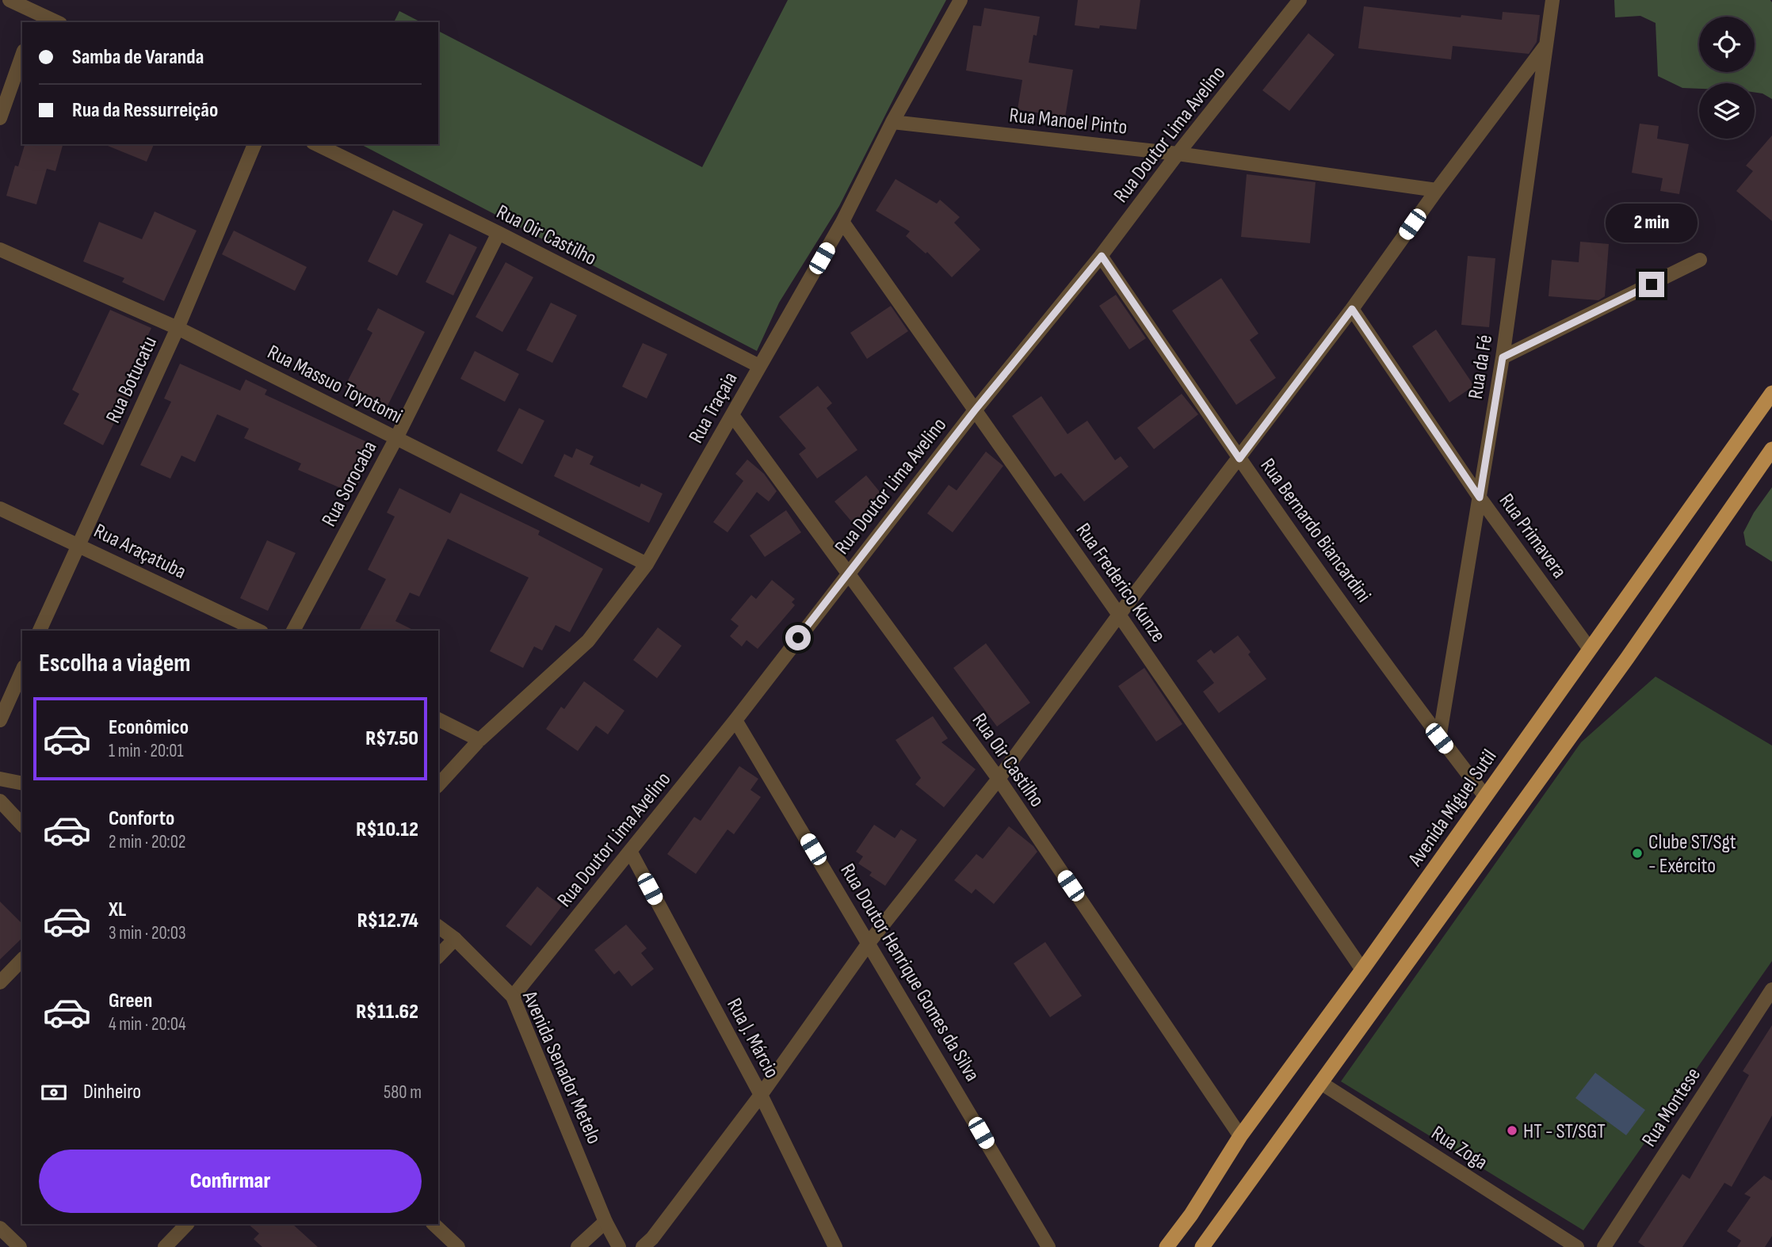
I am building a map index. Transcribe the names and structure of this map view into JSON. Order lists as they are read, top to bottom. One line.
{"streets":{"highway":["Avenida Miguel Sutil"],"street":["Rua Manoel Pinto","Rua Doutor Lima Avelino","Rua Oir Castilho","Rua da Fé","Rua Botucatu","Rua Massuo Toyotomi","Rua Traçaia","Rua Sorocaba","Rua Bernardo Biancardini","Rua Primavera","Rua Araçatuba","Rua Frederico Kunze","Rua Doutor Henrique Gomes da Silva","Rua J. Márcio","Avenida Senador Metelo","Rua Montese","Rua Zoga"]},"crossings":[["Rua Manoel Pinto","Rua Doutor Lima Avelino"],["Rua Manoel Pinto","Rua Traçaia"],["Rua Doutor Lima Avelino","Rua Oir Castilho"],["Rua Doutor Lima Avelino","Rua Bernardo Biancardini"],["Rua Doutor Lima Avelino","Rua Frederico Kunze"],["Rua Doutor Lima Avelino","Rua Doutor Henrique Gomes da Silva"],["Rua Doutor Lima Avelino","Rua J. Márcio"],["Rua Doutor Lima Avelino","Avenida Senador Metelo"],["Rua Oir Castilho","Rua Traçaia"],["Rua Oir Castilho","Rua Sorocaba"],["Rua Oir Castilho","Avenida Miguel Sutil"],["Rua da Fé","Rua Bernardo Biancardini"],["Rua da Fé","Rua Primavera"],["Rua Botucatu","Rua Massuo Toyotomi"],["Rua Botucatu","Rua Araçatuba"],["Rua Massuo Toyotomi","Rua Traçaia"],["Rua Massuo Toyotomi","Rua Sorocaba"],["Rua Traçaia","Rua Frederico Kunze"],["Rua Bernardo Biancardini","Avenida Miguel Sutil"],["Rua Primavera","Avenida Miguel Sutil"],["Rua Frederico Kunze","Avenida Miguel Sutil"]],"places":["Clube ST/Sgt - Exército","HT - ST/SGT"],"page":{"banner":["Samba de Varanda","Rua da Ressurreição"],"bubble":"2 min","heading":"Escolha a viagem","list":[{"name":"Econômico","note":"1 min · 20:01","value":"R$7.50"},{"name":"Conforto","note":"2 min · 20:02","value":"R$10.12"},{"name":"XL","note":"3 min · 20:03","value":"R$12.74"},{"name":"Green","note":"4 min · 20:04","value":"R$11.62"}],"pay":["Dinheiro","580 m"],"buttons":"Confirmar"}}
